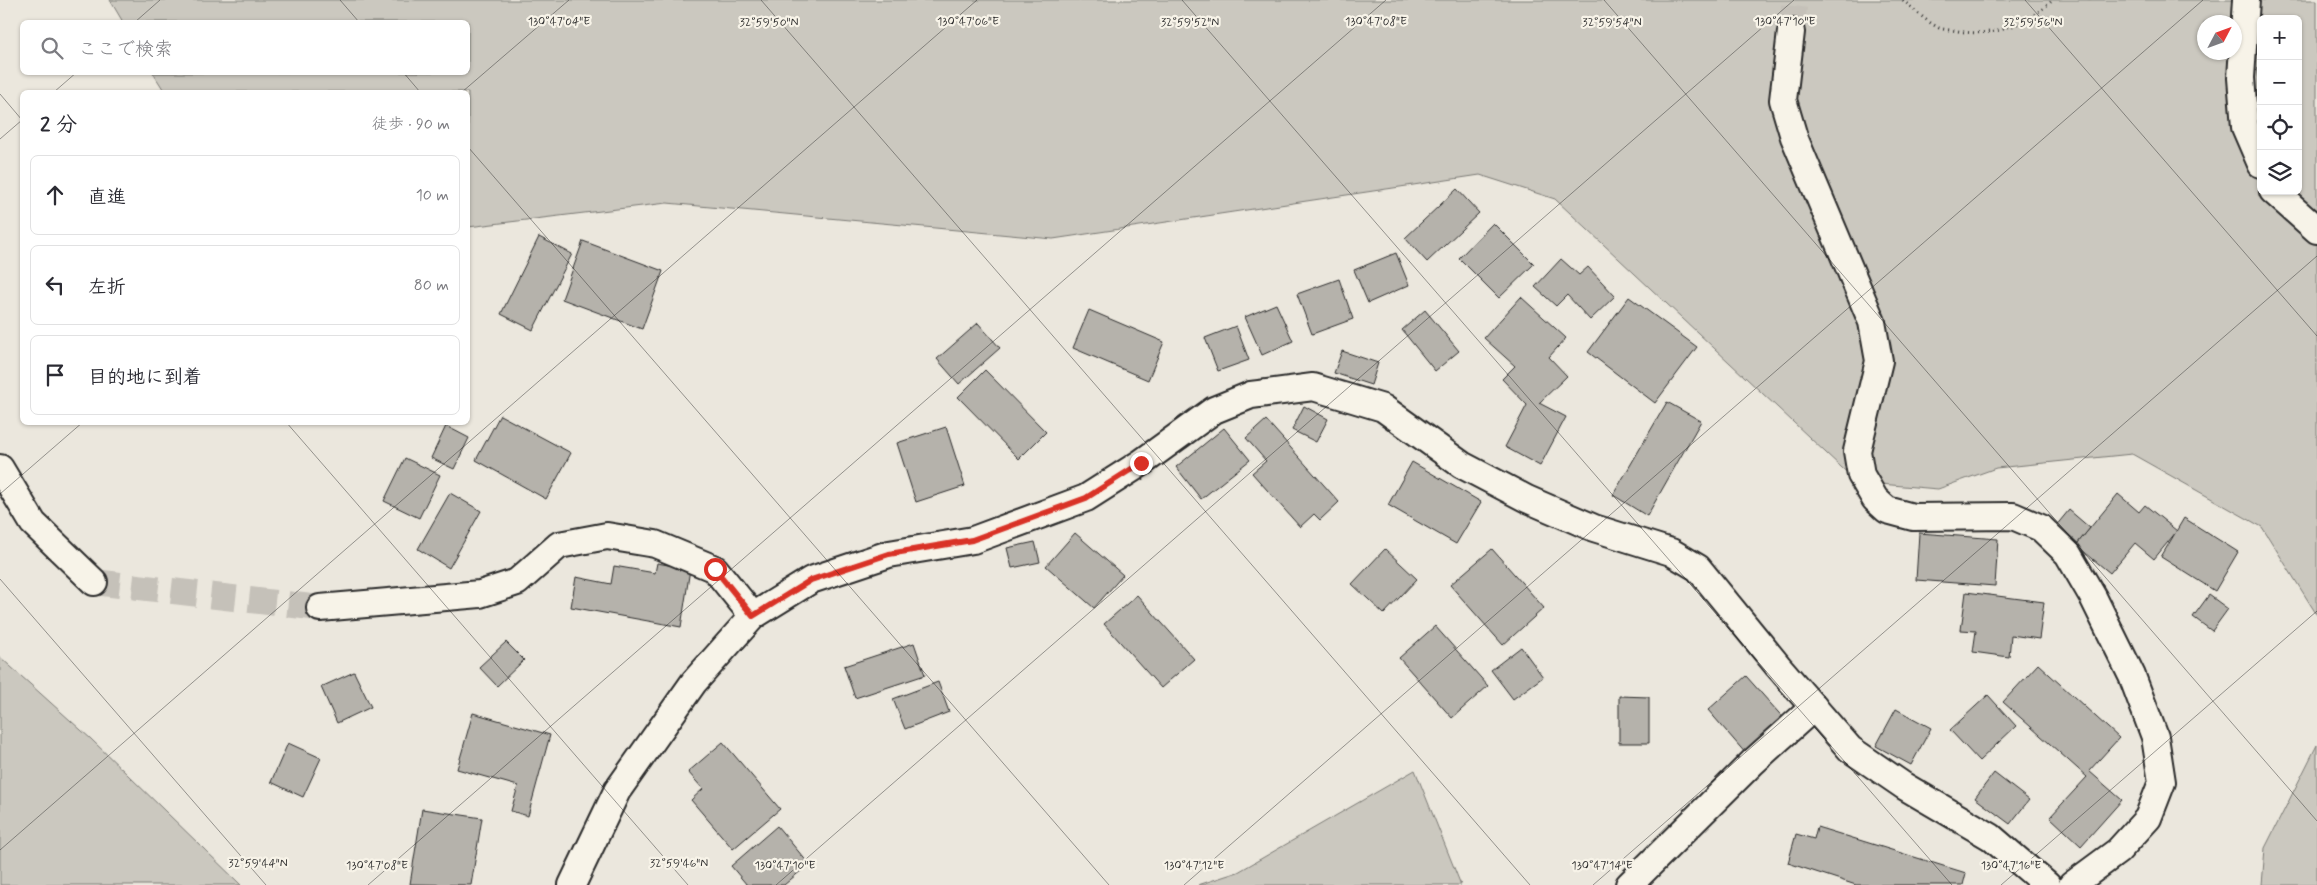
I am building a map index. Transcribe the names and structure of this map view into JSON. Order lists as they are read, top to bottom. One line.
{"north":"top right","page":{"map_buttons":["+","−"],"search":"ここで検索","heading":["2 分","徒歩 · 90 m"],"list":[["直進","10 m"],["左折","80 m"],"目的地に到着"]},"coordinates":["130°47'04\"E","130°47'06\"E","130°47'08\"E","130°47'10\"E","32°59'50\"N","32°59'54\"N","32°59'56\"N","32°59'52\"N","32°59'44\"N","32°59'46\"N","130°47'12\"E","130°47'14\"E","130°47'16\"E"]}
